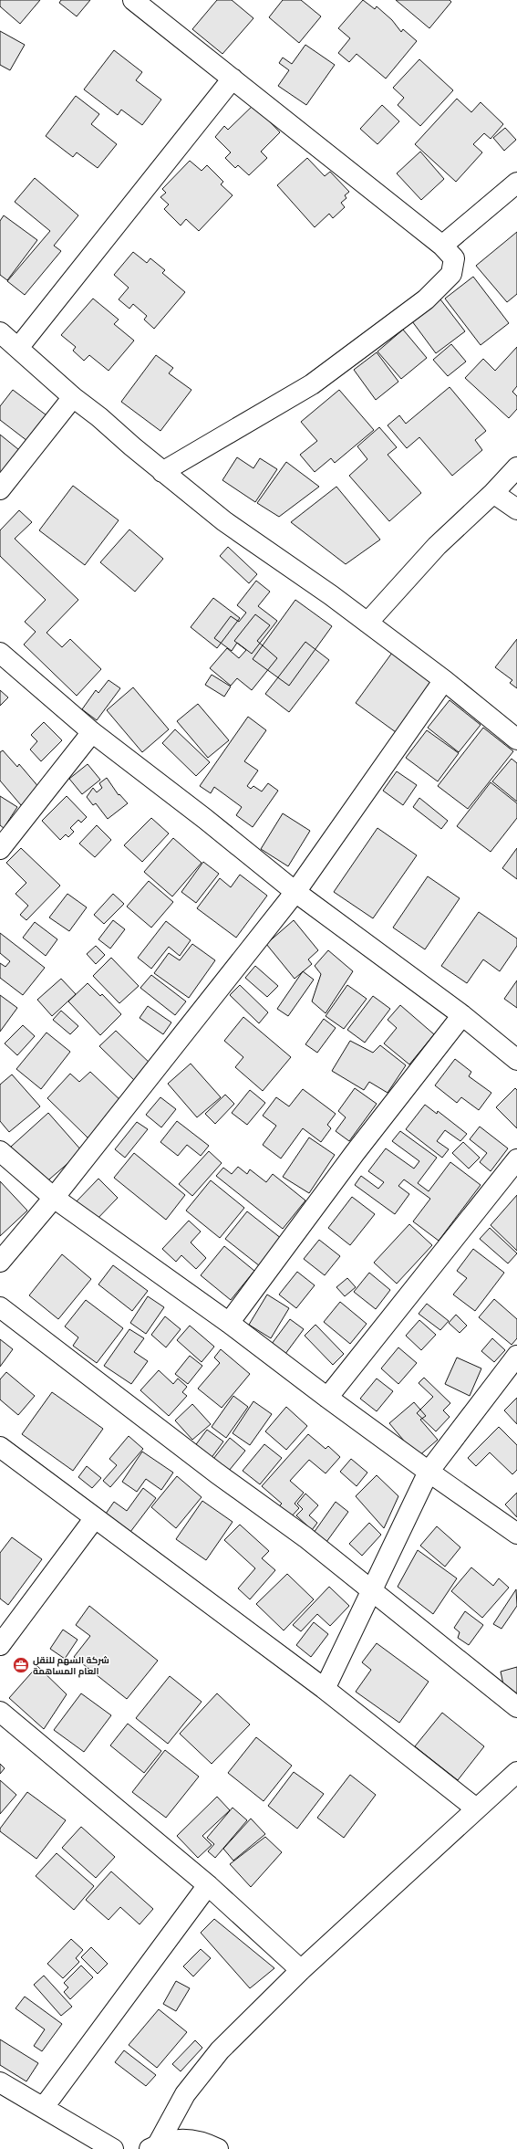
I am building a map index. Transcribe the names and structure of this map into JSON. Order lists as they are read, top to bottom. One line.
{"places":{"office":["شركة السهم للنقل العام المساهمة"]}}
